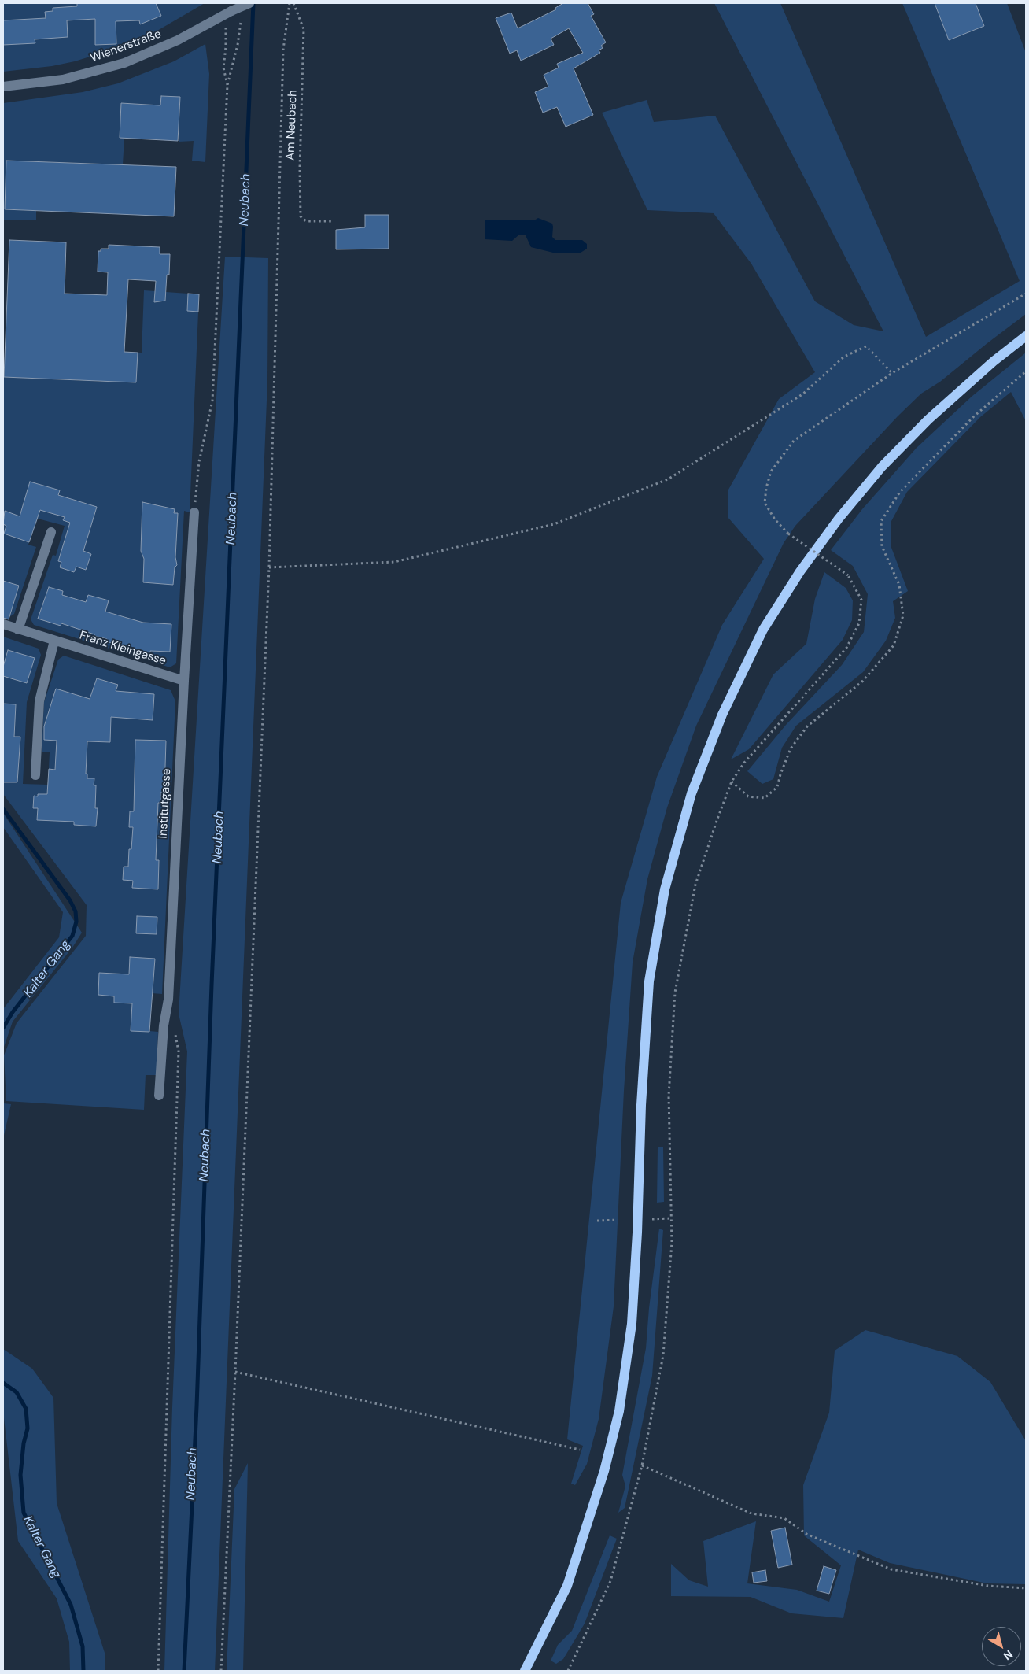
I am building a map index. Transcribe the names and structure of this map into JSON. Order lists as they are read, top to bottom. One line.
{"streets":{"street":["Wienerstraße","Franz Kleingasse","Institutgasse"],"path":["Am Neubach"]},"crossings":[["Franz Kleingasse","Institutgasse"]],"water":["Neubach","Kalter Gang"],"north":"bottom right"}
